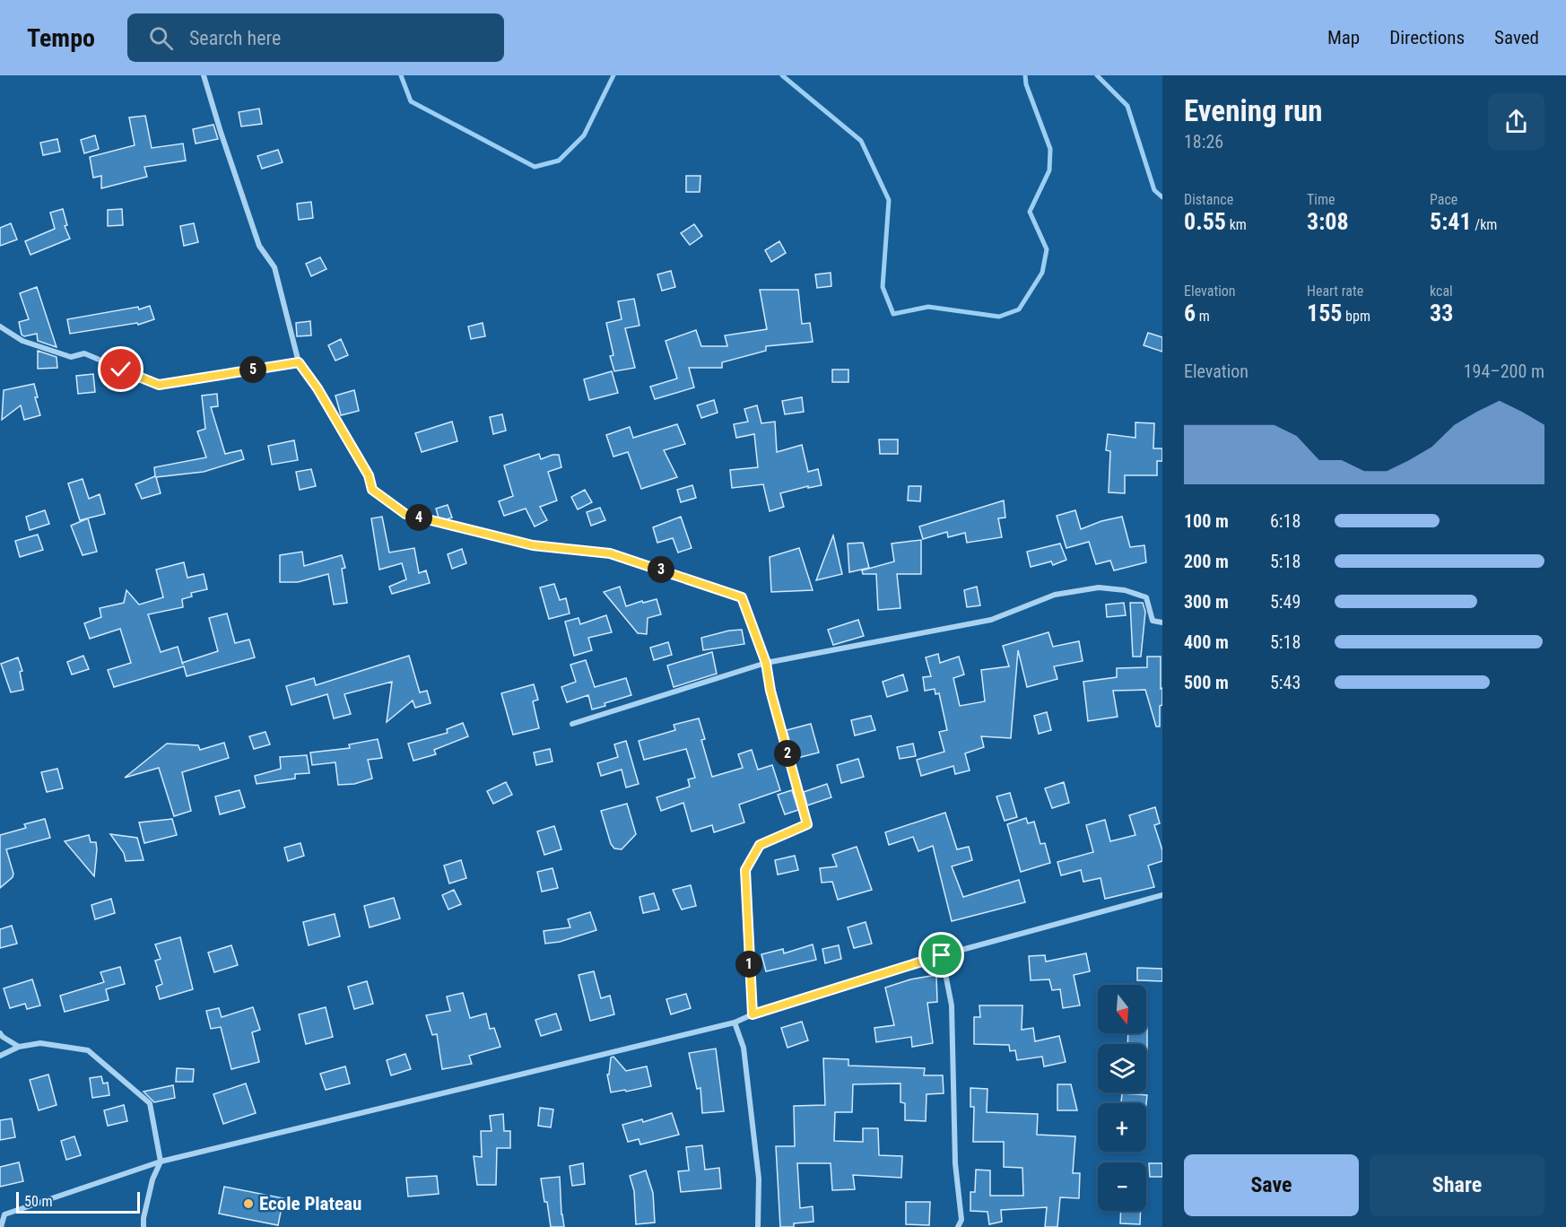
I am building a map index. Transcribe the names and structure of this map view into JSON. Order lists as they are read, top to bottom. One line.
{"places":["Ecole Plateau"],"scale_bar":"50 m","north":"bottom","page":{"header":"Tempo","search":"Search here","nav":["Map","Directions","Saved"],"heading":["Evening run","18:26"],"stats":[["Distance","0.55 km"],["Time","3:08"],["Pace","5:41 /km"],["Elevation","6 m"],["Heart rate","155 bpm"],["kcal","33"]],"chart":["Elevation","194–200 m"],"pins":["5","4","3","2","1"],"list":[{"name":"100 m","note":"6:18"},{"name":"200 m","note":"5:18"},{"name":"300 m","note":"5:49"},{"name":"400 m","note":"5:18"},{"name":"500 m","note":"5:43"}],"map_buttons":["+","−"],"buttons":["Save","Share"],"scale":"50 m"}}
